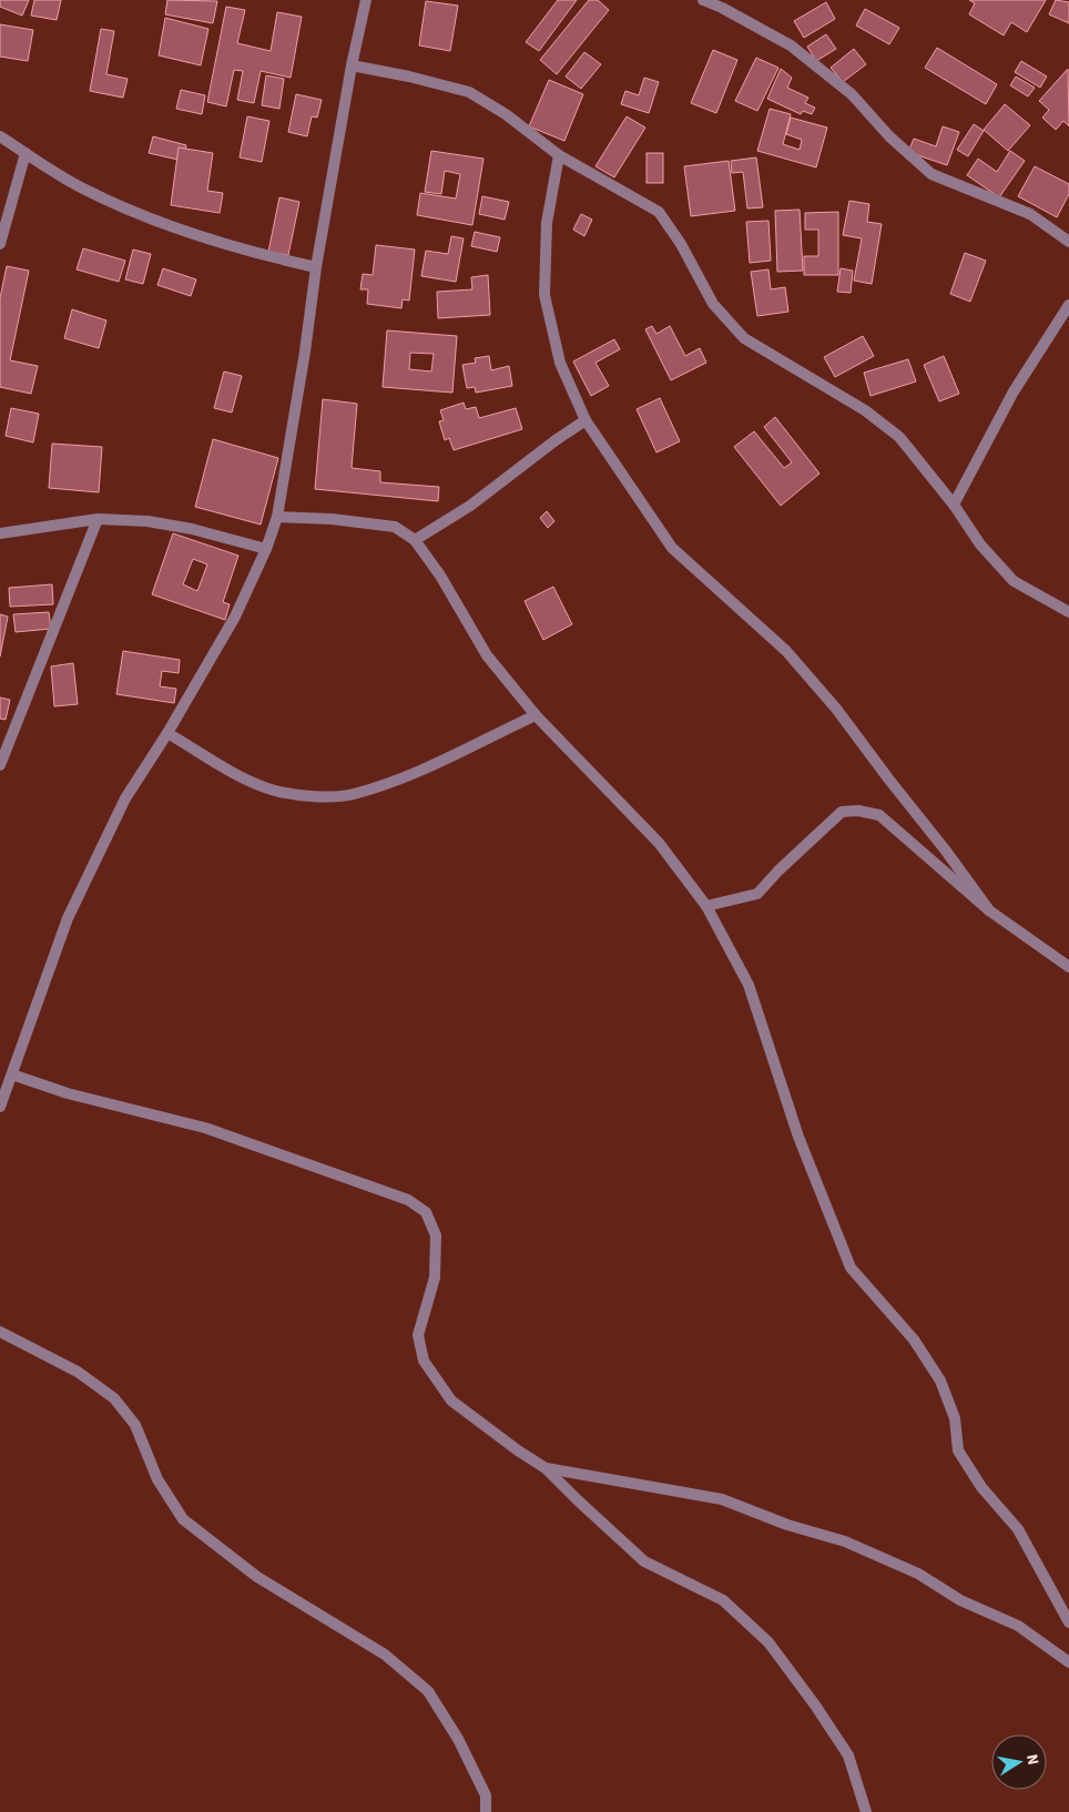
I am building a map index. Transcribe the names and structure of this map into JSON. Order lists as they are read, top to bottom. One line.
{"north":"right"}
